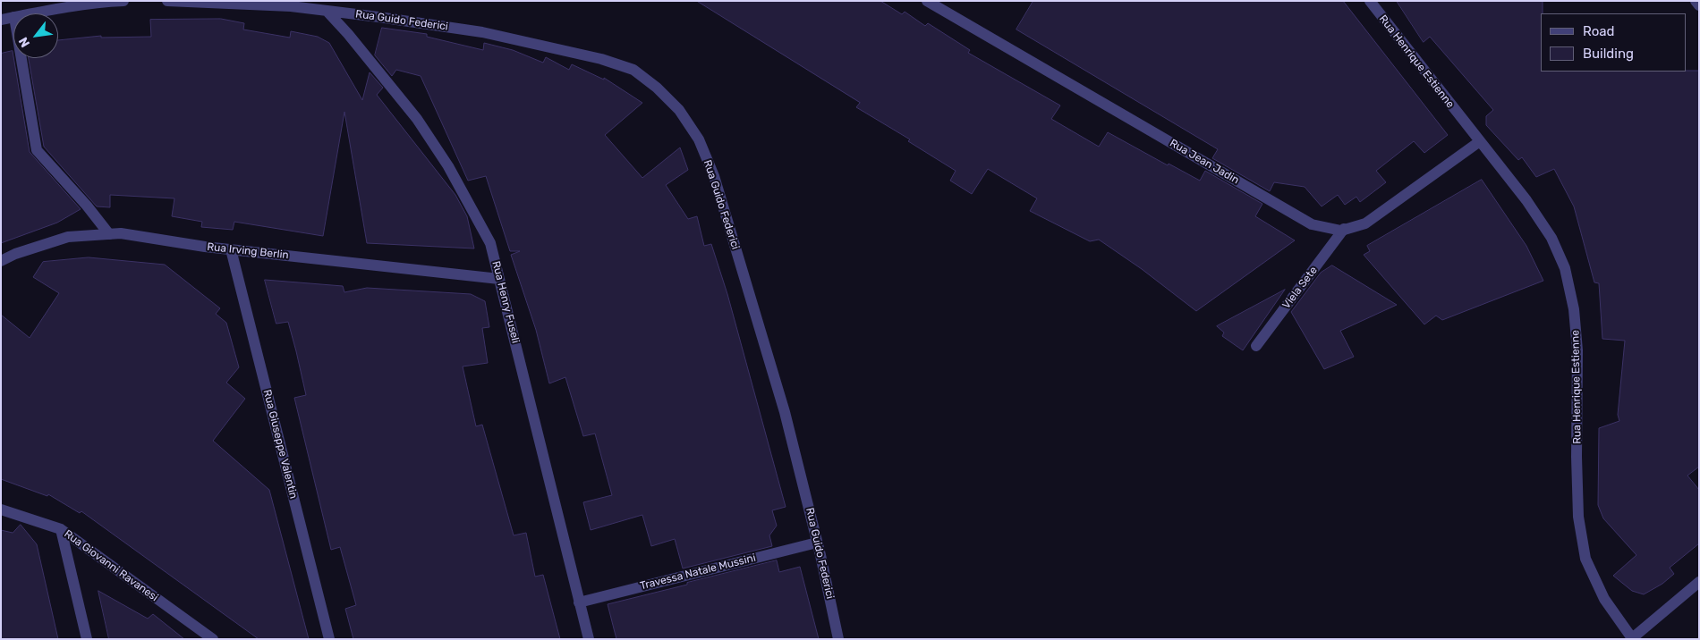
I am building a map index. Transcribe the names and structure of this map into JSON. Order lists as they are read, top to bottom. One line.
{"streets":{"street":["Rua Guido Federici","Rua Henrique Estienne","Rua Jean Jadin","Rua Irving Berlin","Viela Sete","Rua Henry Fuseli","Rua Giuseppe Valentin","Rua Giovanni Ravanesi","Travessa Natale Mussini"]},"crossings":[["Rua Guido Federici","Rua Henry Fuseli"],["Rua Guido Federici","Travessa Natale Mussini"],["Rua Henrique Estienne","Rua Jean Jadin"],["Rua Jean Jadin","Viela Sete"],["Rua Irving Berlin","Rua Henry Fuseli"],["Rua Irving Berlin","Rua Giuseppe Valentin"],["Rua Henry Fuseli","Travessa Natale Mussini"]],"legend":["Road","Building"],"north":"bottom left"}
